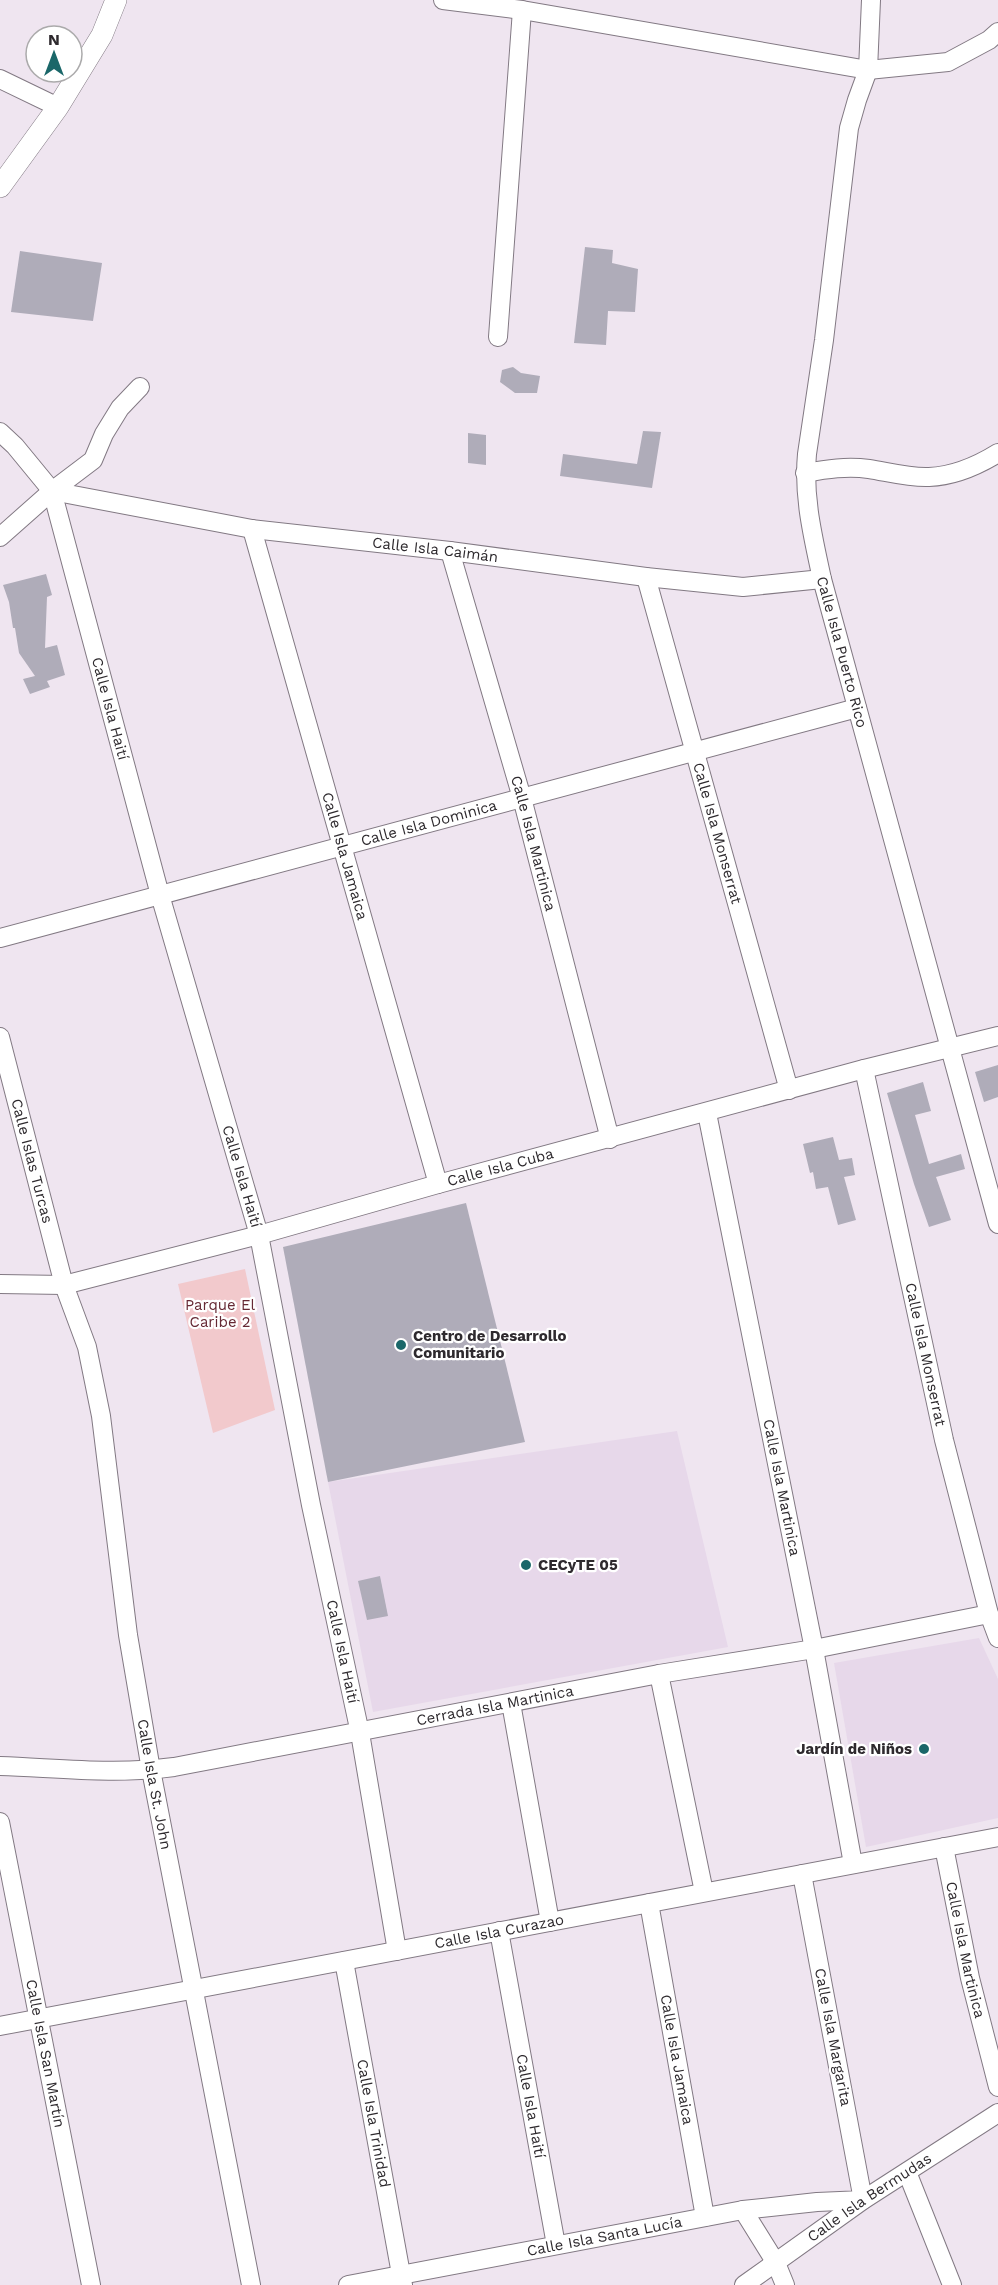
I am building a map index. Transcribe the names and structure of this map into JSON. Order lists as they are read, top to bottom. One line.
{"streets":{"street":["Calle Isla Caimán","Calle Isla Puerto Rico","Calle Isla Haití","Calle Isla Dominica","Calle Isla Monserrat","Calle Isla Martinica","Calle Isla Jamaica","Calle Islas Turcas","Calle Isla Cuba","Cerrada Isla Martinica","Calle Isla St. John","Calle Isla Curazao","Calle Isla Margarita","Calle Isla San Martín","Calle Isla Trinidad","Calle Isla Bermudas","Calle Isla Santa Lucía"]},"crossings":[["Calle Isla Caimán","Calle Isla Puerto Rico"],["Calle Isla Caimán","Calle Isla Haití"],["Calle Isla Caimán","Calle Isla Monserrat"],["Calle Isla Caimán","Calle Isla Martinica"],["Calle Isla Caimán","Calle Isla Jamaica"],["Calle Isla Puerto Rico","Calle Isla Dominica"],["Calle Isla Puerto Rico","Calle Isla Cuba"],["Calle Isla Haití","Calle Isla Dominica"],["Calle Isla Haití","Calle Isla Cuba"],["Calle Isla Haití","Cerrada Isla Martinica"],["Calle Isla Haití","Calle Isla Curazao"],["Calle Isla Haití","Calle Isla Santa Lucía"],["Calle Isla Dominica","Calle Isla Monserrat"],["Calle Isla Dominica","Calle Isla Martinica"],["Calle Isla Dominica","Calle Isla Jamaica"],["Calle Isla Monserrat","Calle Isla Cuba"],["Calle Isla Monserrat","Cerrada Isla Martinica"],["Calle Isla Martinica","Calle Isla Cuba"],["Calle Isla Martinica","Cerrada Isla Martinica"],["Calle Isla Martinica","Calle Isla Curazao"],["Calle Isla Jamaica","Calle Isla Cuba"],["Calle Isla Jamaica","Calle Isla Curazao"],["Calle Isla Jamaica","Calle Isla Santa Lucía"],["Calle Islas Turcas","Calle Isla Cuba"],["Calle Islas Turcas","Calle Isla St. John"],["Calle Isla Cuba","Calle Isla St. John"],["Cerrada Isla Martinica","Calle Isla St. John"],["Calle Isla St. John","Calle Isla Curazao"],["Calle Isla Curazao","Calle Isla Margarita"],["Calle Isla Curazao","Calle Isla San Martín"],["Calle Isla Curazao","Calle Isla Trinidad"],["Calle Isla Margarita","Calle Isla Bermudas"],["Calle Isla Margarita","Calle Isla Santa Lucía"],["Calle Isla Trinidad","Calle Isla Santa Lucía"],["Calle Isla Bermudas","Calle Isla Santa Lucía"]],"parks":["Parque El Caribe 2"],"places":["Centro de Desarrollo Comunitario","CECyTE 05","Jardín de Niños"],"north":"top"}
